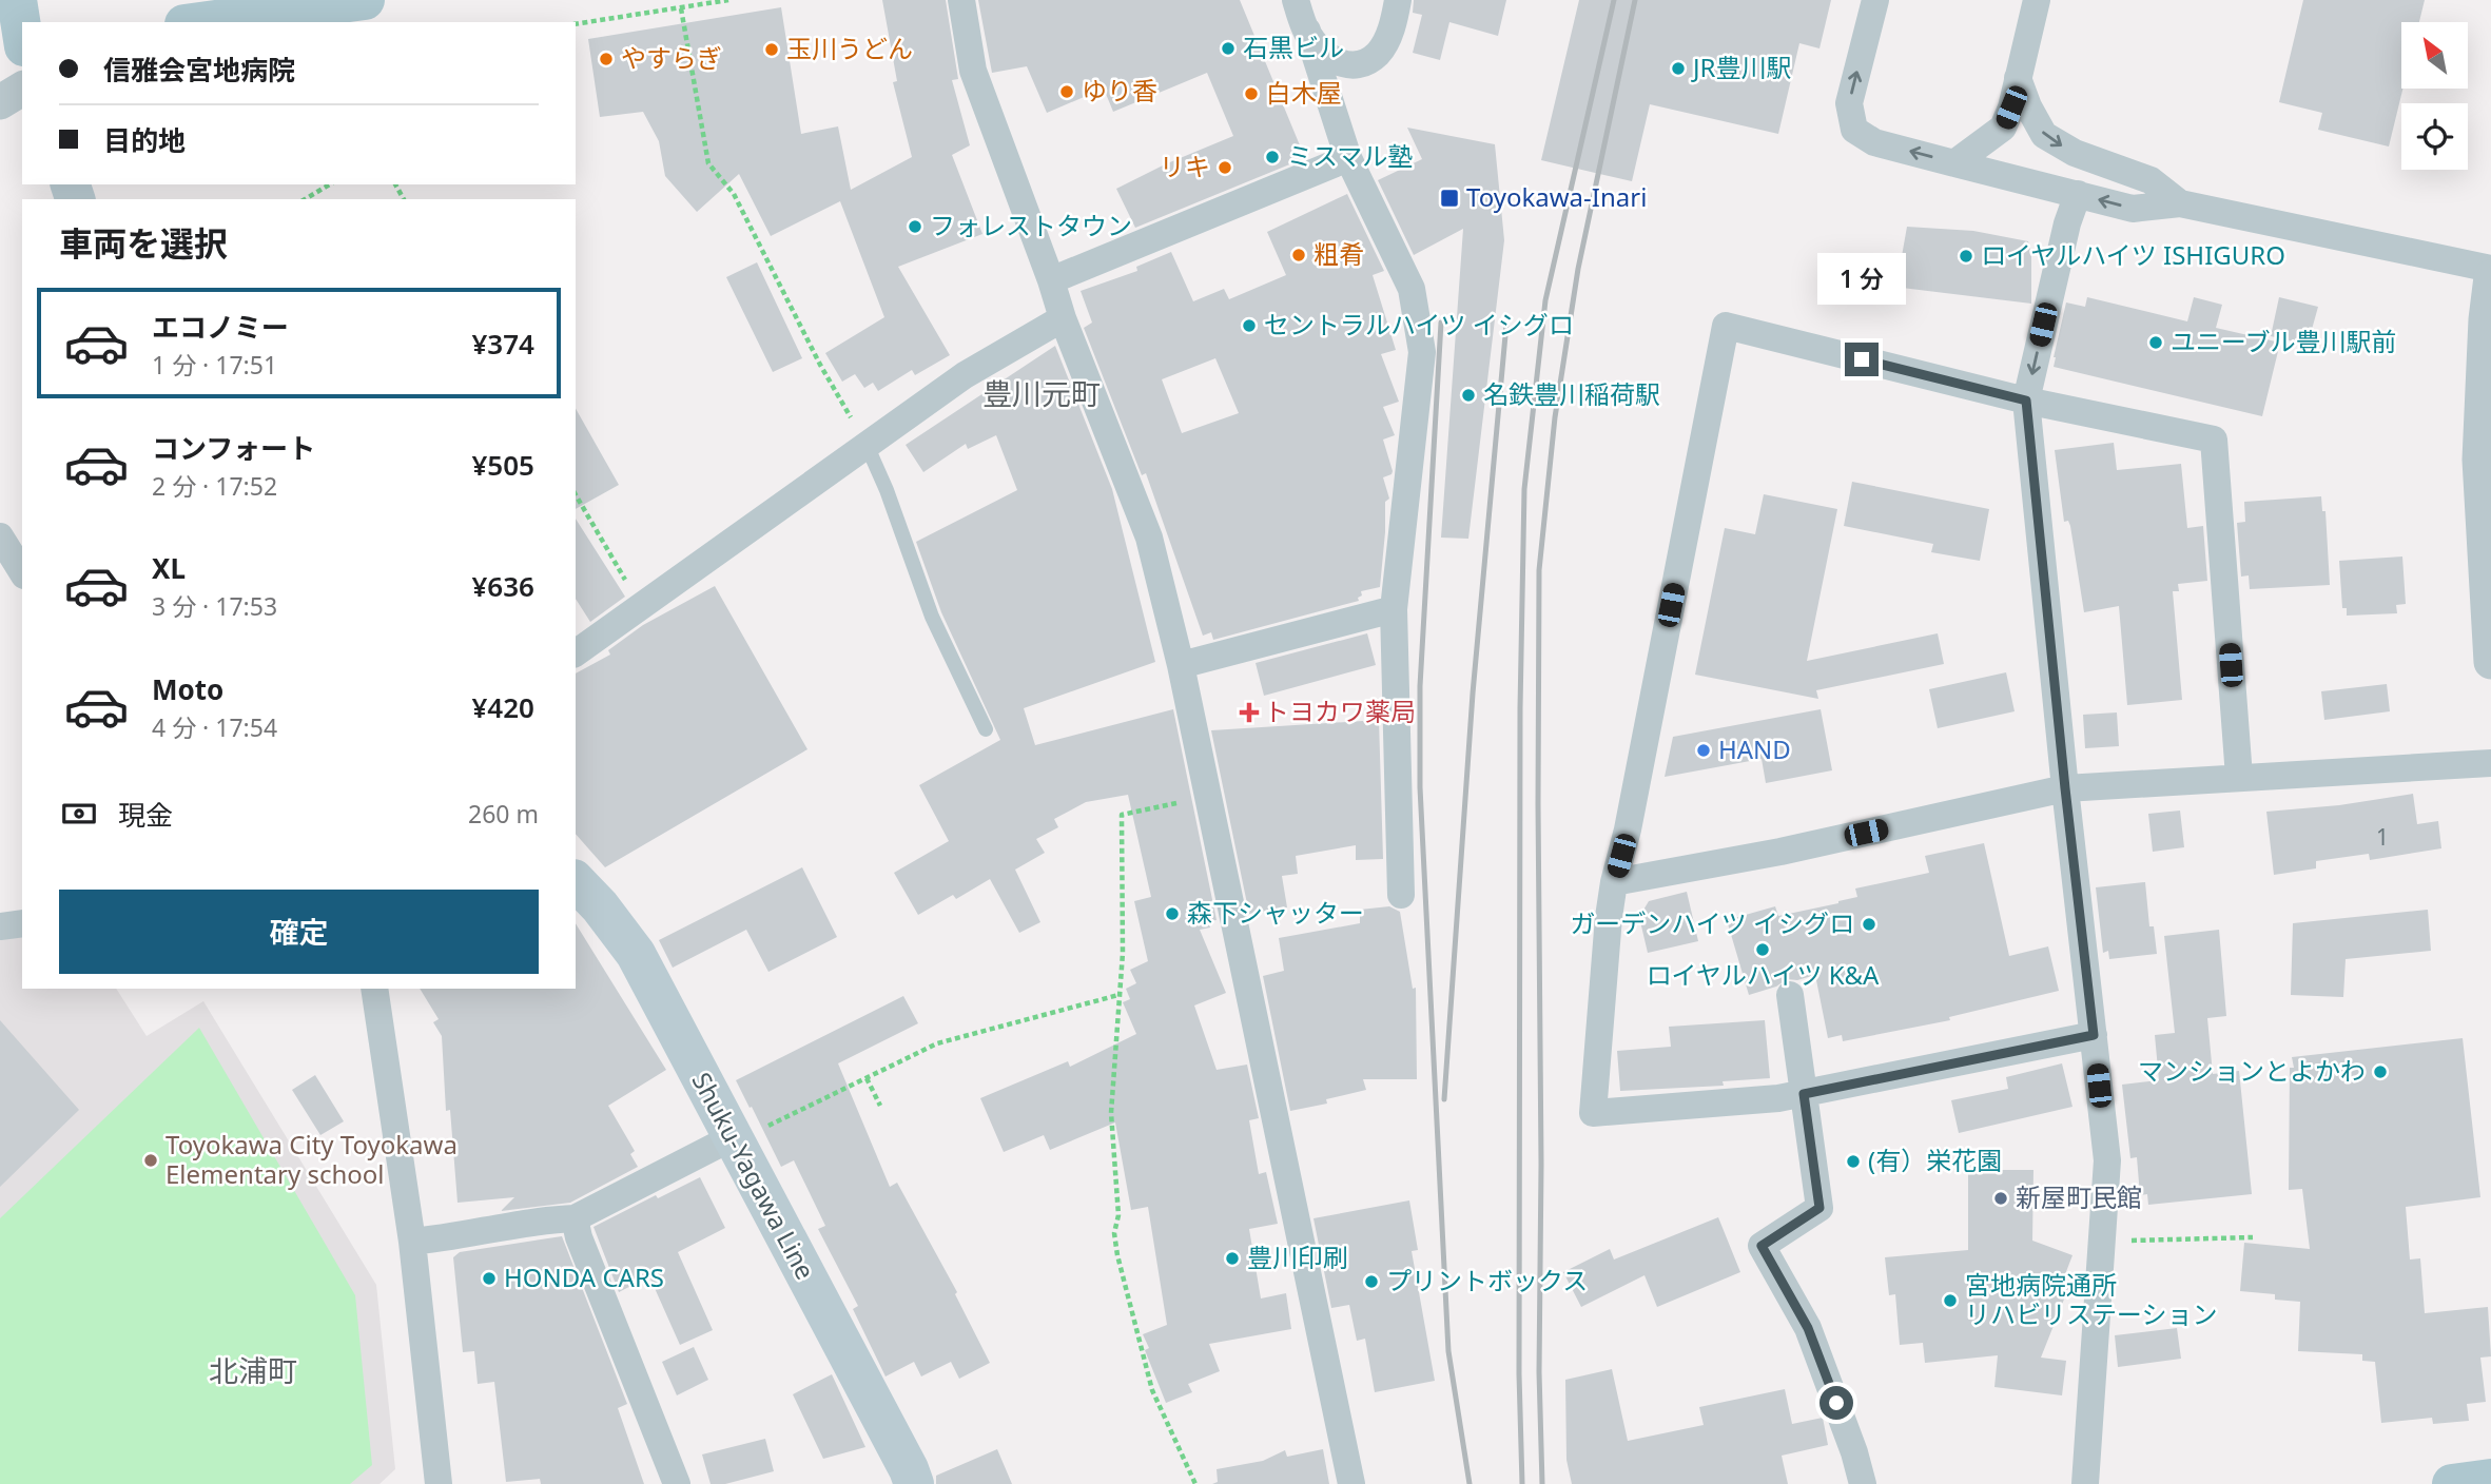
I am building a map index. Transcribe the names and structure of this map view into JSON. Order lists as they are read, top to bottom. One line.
{"streets":{"main road":["Shuku-Yagawa Line"]},"districts":["豊川元町","北浦町"],"places":{"other":["石黒ビル","玉川うどん","やすらぎ","JR豊川駅","ゆり香","白木屋","ミスマル塾","リキ","フォレストタウン","粗肴","ロイヤルハイツ ISHIGURO","セントラルハイツ イシグロ","ユニーブル豊川駅前","名鉄豊川稲荷駅","HAND","森下シャッター","ガーデンハイツ イシグロ","ロイヤルハイツ K&A","マンションとよかわ","Toyokawa City Toyokawa Elementary school","(有）栄花園","新屋町民館","豊川印刷","HONDA CARS","プリントボックス","宮地病院通所 リハビリステーション"],"transit":["Toyokawa-Inari"],"health":["トヨカワ薬局"]},"house_numbers":["1"],"north":"top left","page":{"banner":["信雅会宮地病院","目的地"],"heading":"車両を選択","bubble":"1 分","list":[{"name":"エコノミー","note":"1 分 · 17:51","value":"¥374"},{"name":"コンフォート","note":"2 分 · 17:52","value":"¥505"},{"name":"XL","note":"3 分 · 17:53","value":"¥636"},{"name":"Moto","note":"4 分 · 17:54","value":"¥420"}],"pay":["現金","260 m"],"buttons":"確定"}}
